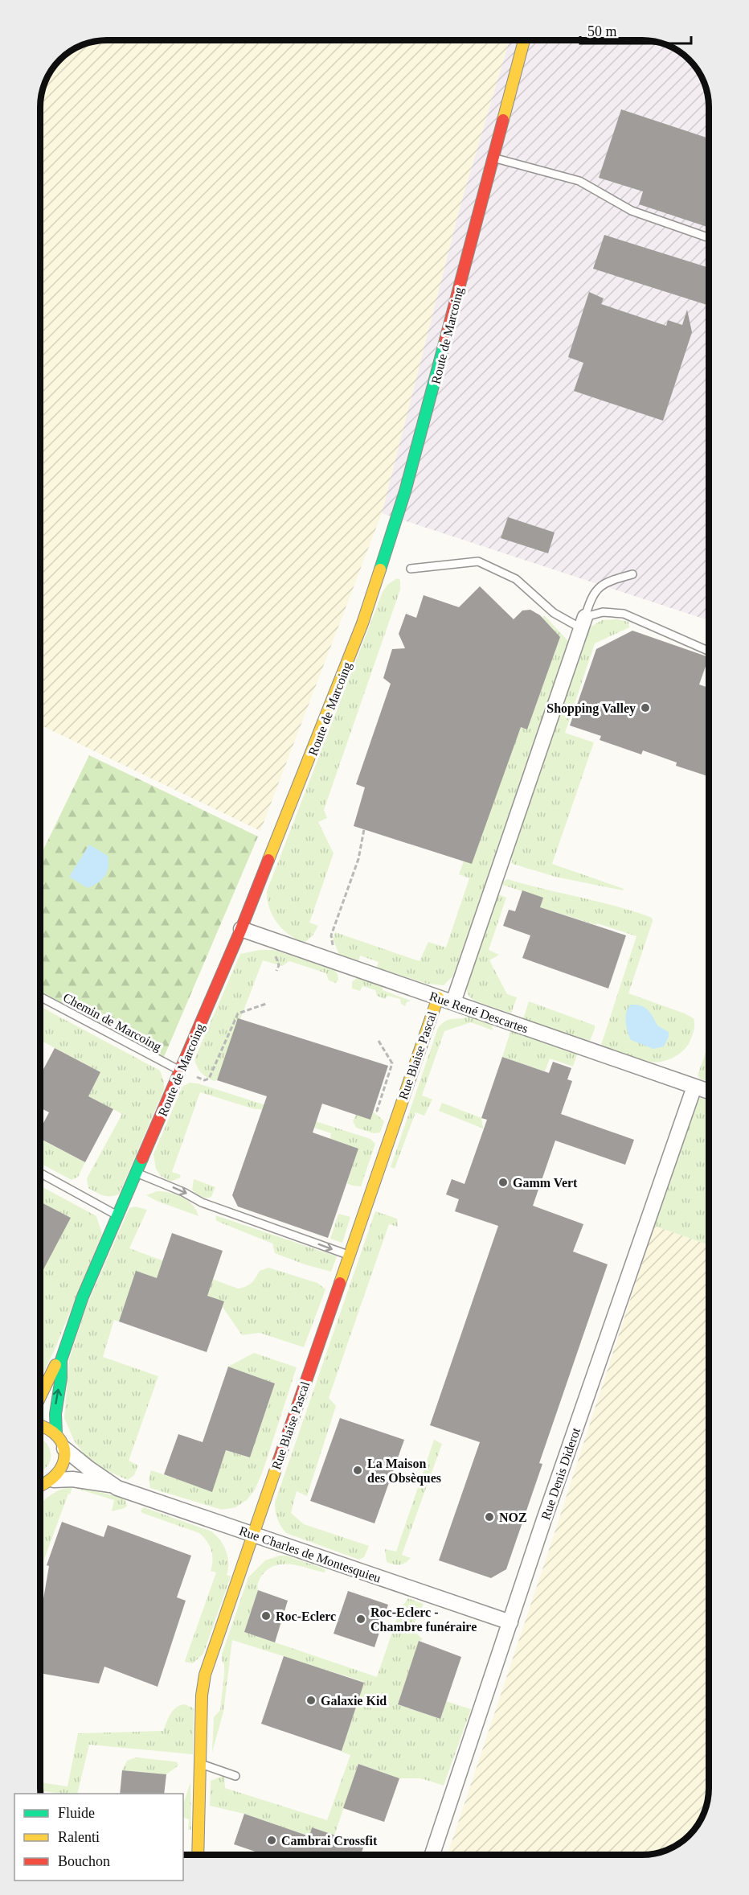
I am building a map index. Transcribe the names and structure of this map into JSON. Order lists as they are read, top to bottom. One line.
{"streets":{"street":["Route de Marcoing","Rue René Descartes","Rue Blaise Pascal","Rue Denis Diderot","Rue Charles de Montesquieu"],"lane":["Chemin de Marcoing"]},"crossings":[["Route de Marcoing","Rue René Descartes"],["Route de Marcoing","Chemin de Marcoing"],["Rue René Descartes","Rue Blaise Pascal"],["Rue René Descartes","Rue Denis Diderot"],["Rue Blaise Pascal","Rue Charles de Montesquieu"],["Rue Denis Diderot","Rue Charles de Montesquieu"]],"places":["Shopping Valley","Gamm Vert","La Maison des Obsèques","NOZ","Roc-Eclerc","Roc-Eclerc - Chambre funéraire","Galaxie Kid","Cambrai Crossfit"],"legend":["Fluide","Ralenti","Bouchon"],"scale_bar":"50 m"}
